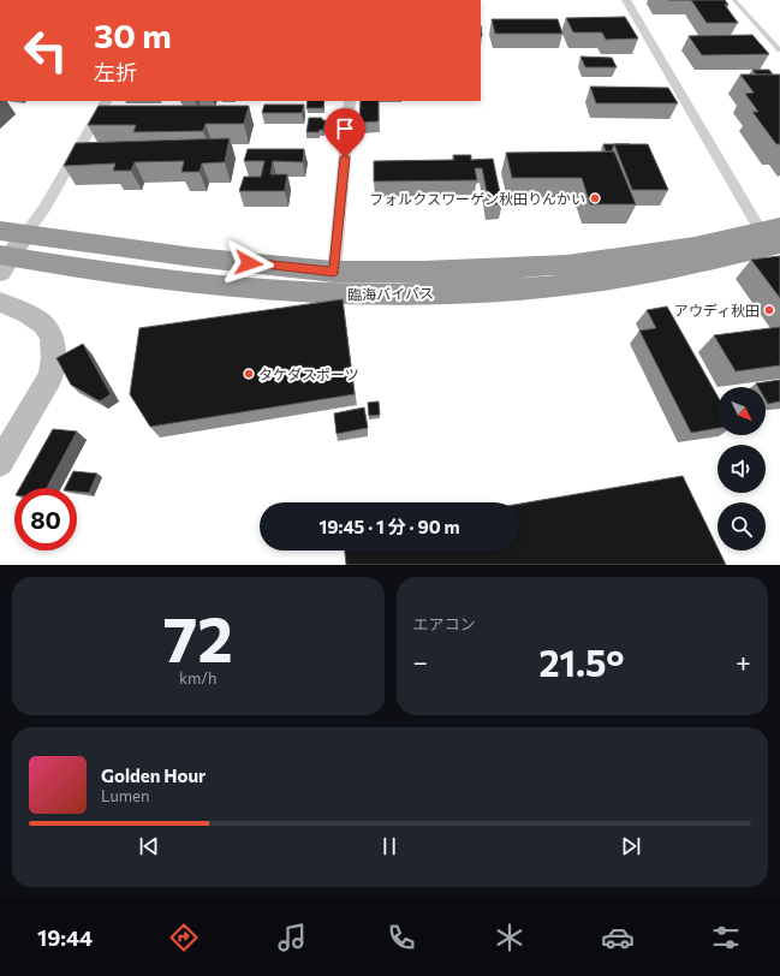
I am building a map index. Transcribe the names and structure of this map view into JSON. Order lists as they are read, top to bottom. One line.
{"streets":{"highway":["臨海バイパス"]},"places":["フォルクスワーゲン秋田りんかい","アウディ秋田","タケダスポーツ"],"north":"bottom right","page":{"turn":["30 m","左折"],"limit":"80","trip":"19:45 · 1 分 · 90 m","tile":[["72","km/h"],"エアコン"],"heat":["−","21.5°","+"],"song":["Golden Hour","Lumen"],"tabs":"19:44"}}
